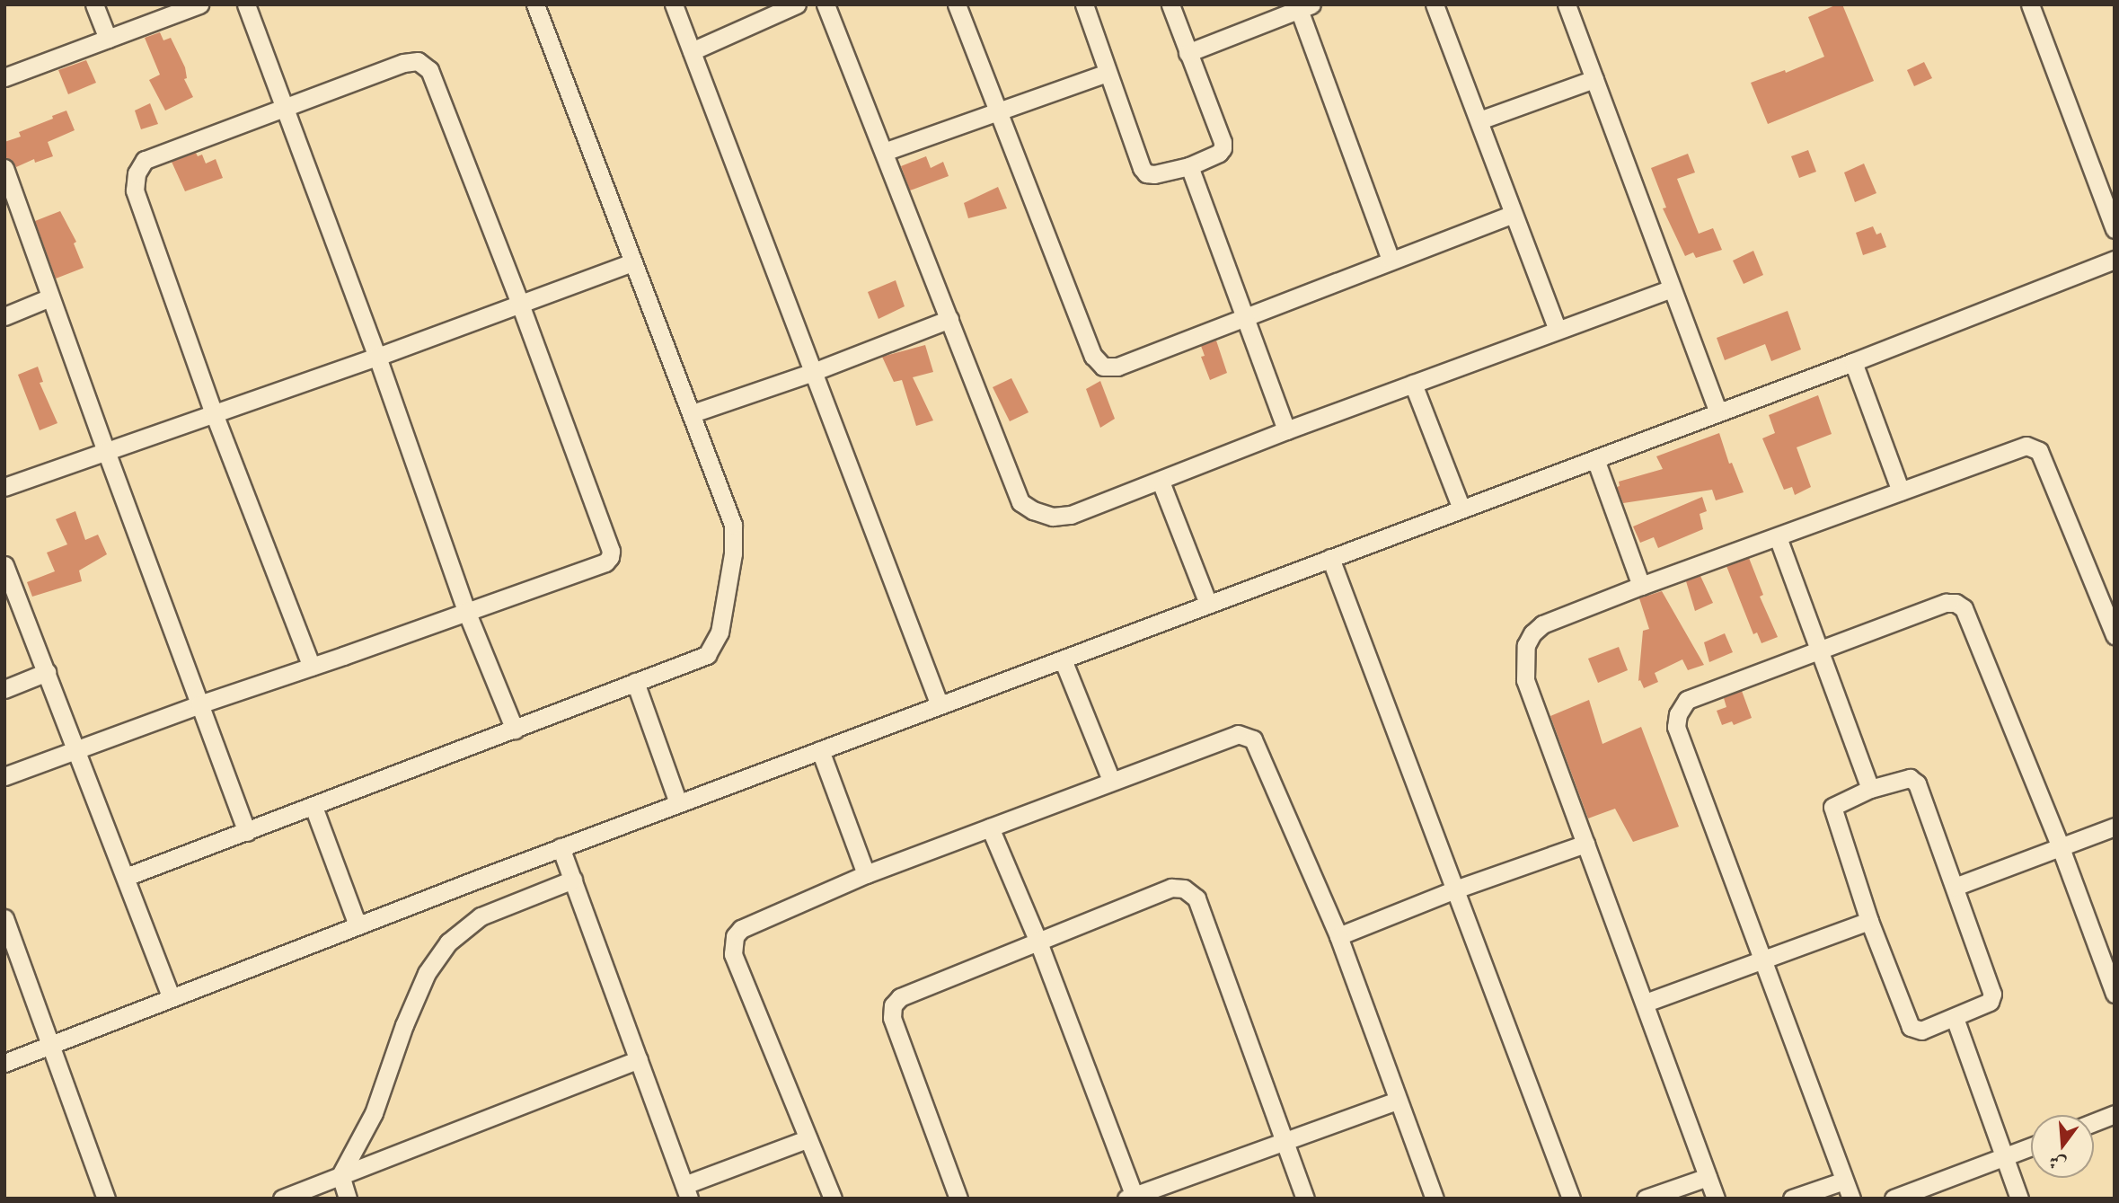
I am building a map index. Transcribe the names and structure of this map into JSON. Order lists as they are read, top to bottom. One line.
{"north":"bottom"}
